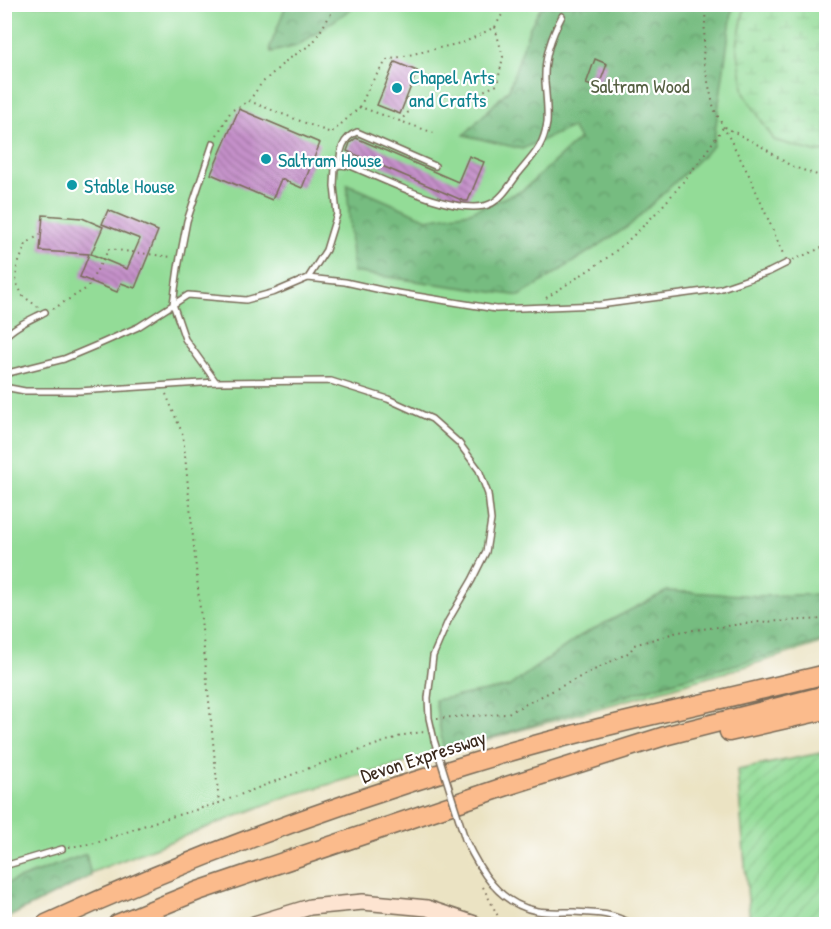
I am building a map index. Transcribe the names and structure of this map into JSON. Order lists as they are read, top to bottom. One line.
{"streets":{"highway":["Devon Expressway"]},"parks":["Saltram Wood"],"places":["Chapel Arts and Crafts","Saltram House","Stable House"]}
